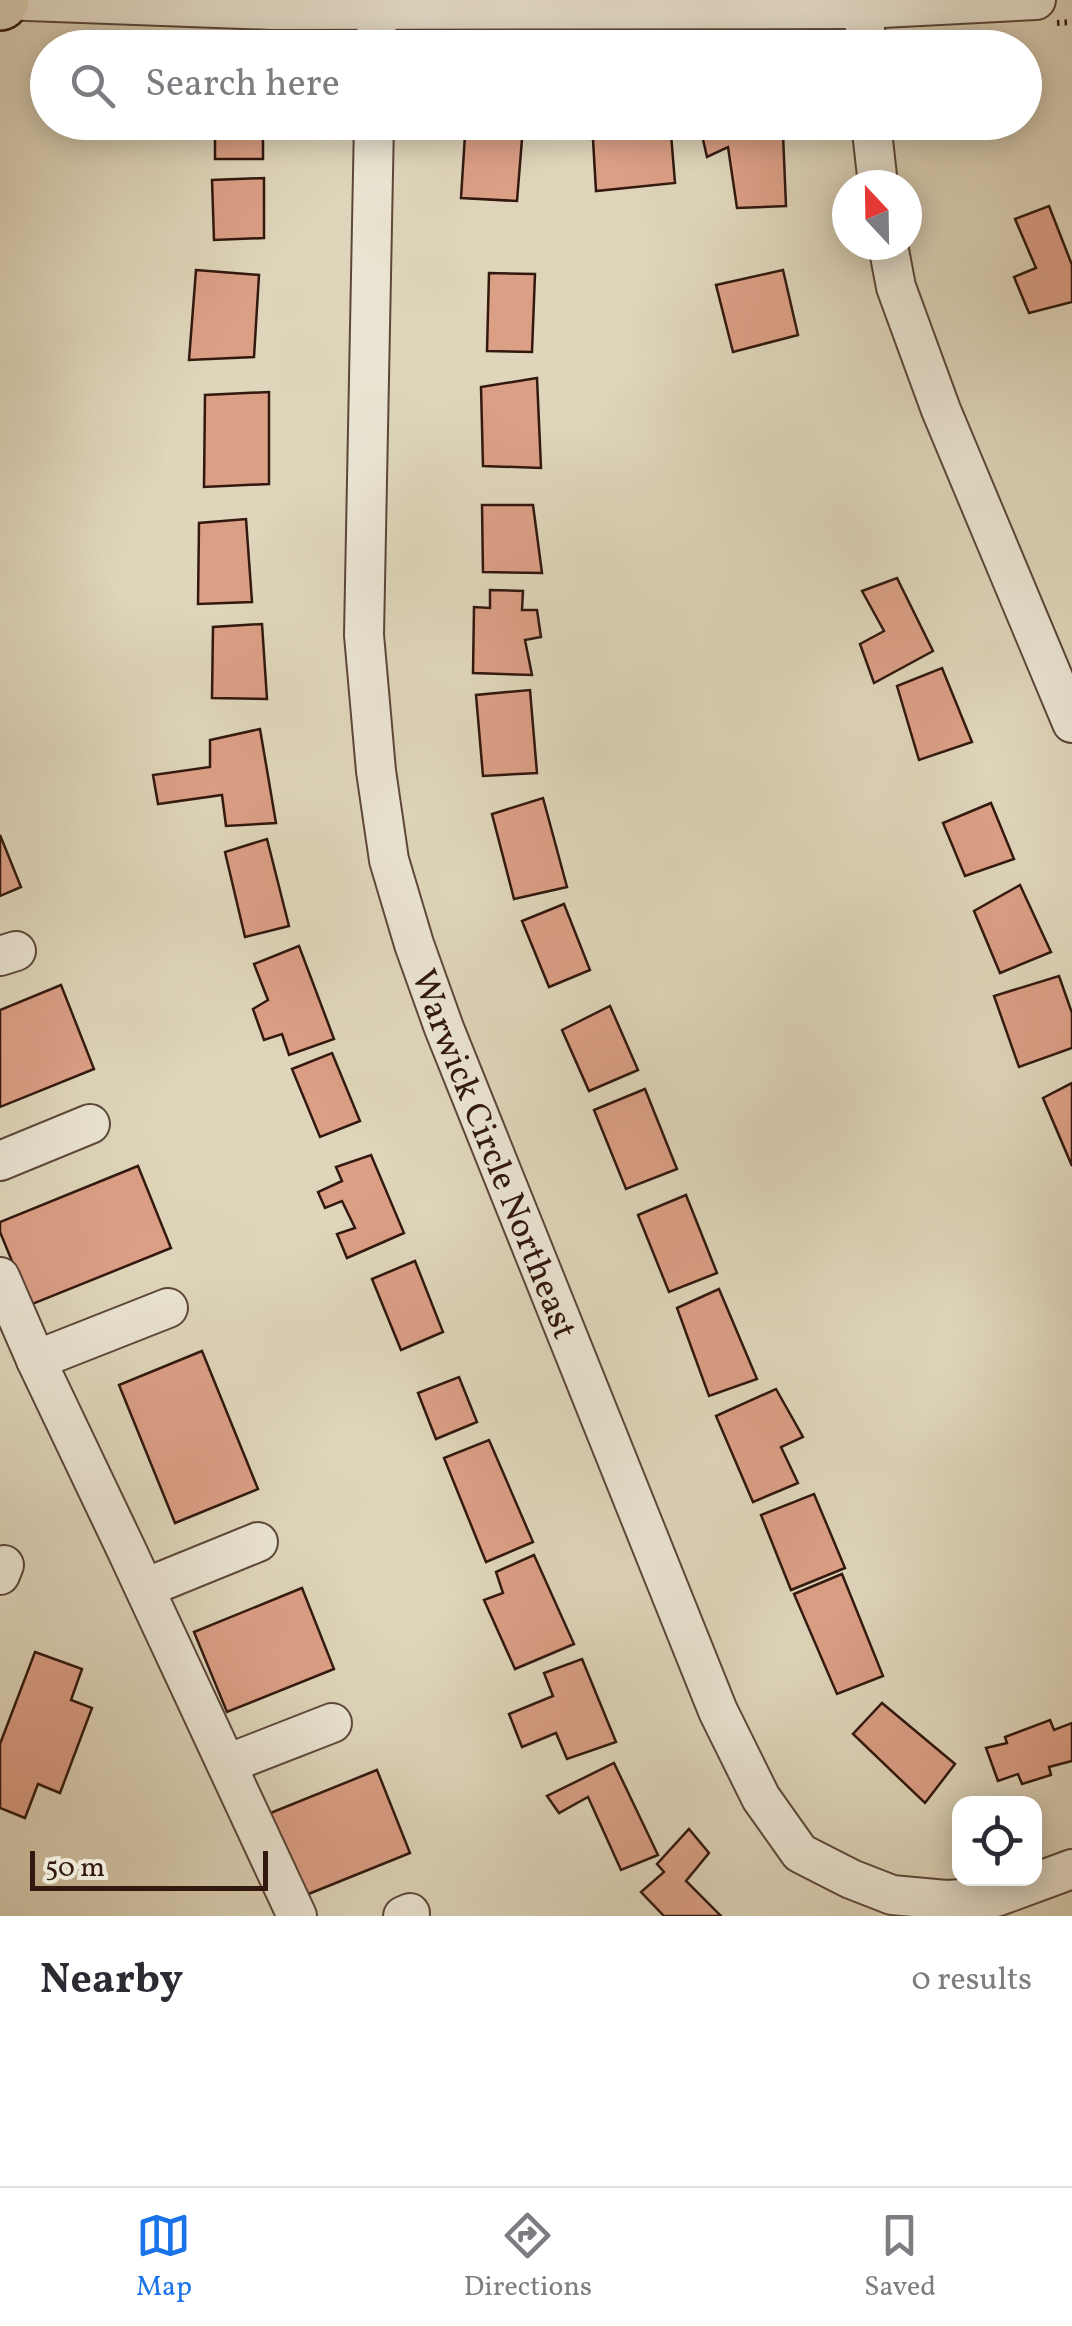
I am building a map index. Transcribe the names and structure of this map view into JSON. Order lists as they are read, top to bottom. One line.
{"streets":{"street":["Warwick Circle Northeast"]},"scale_bar":"50 m","north":"top","page":{"search":"Search here","scale":"50 m","heading":["Nearby","0 results"],"nav":["Map","Directions","Saved"]}}
